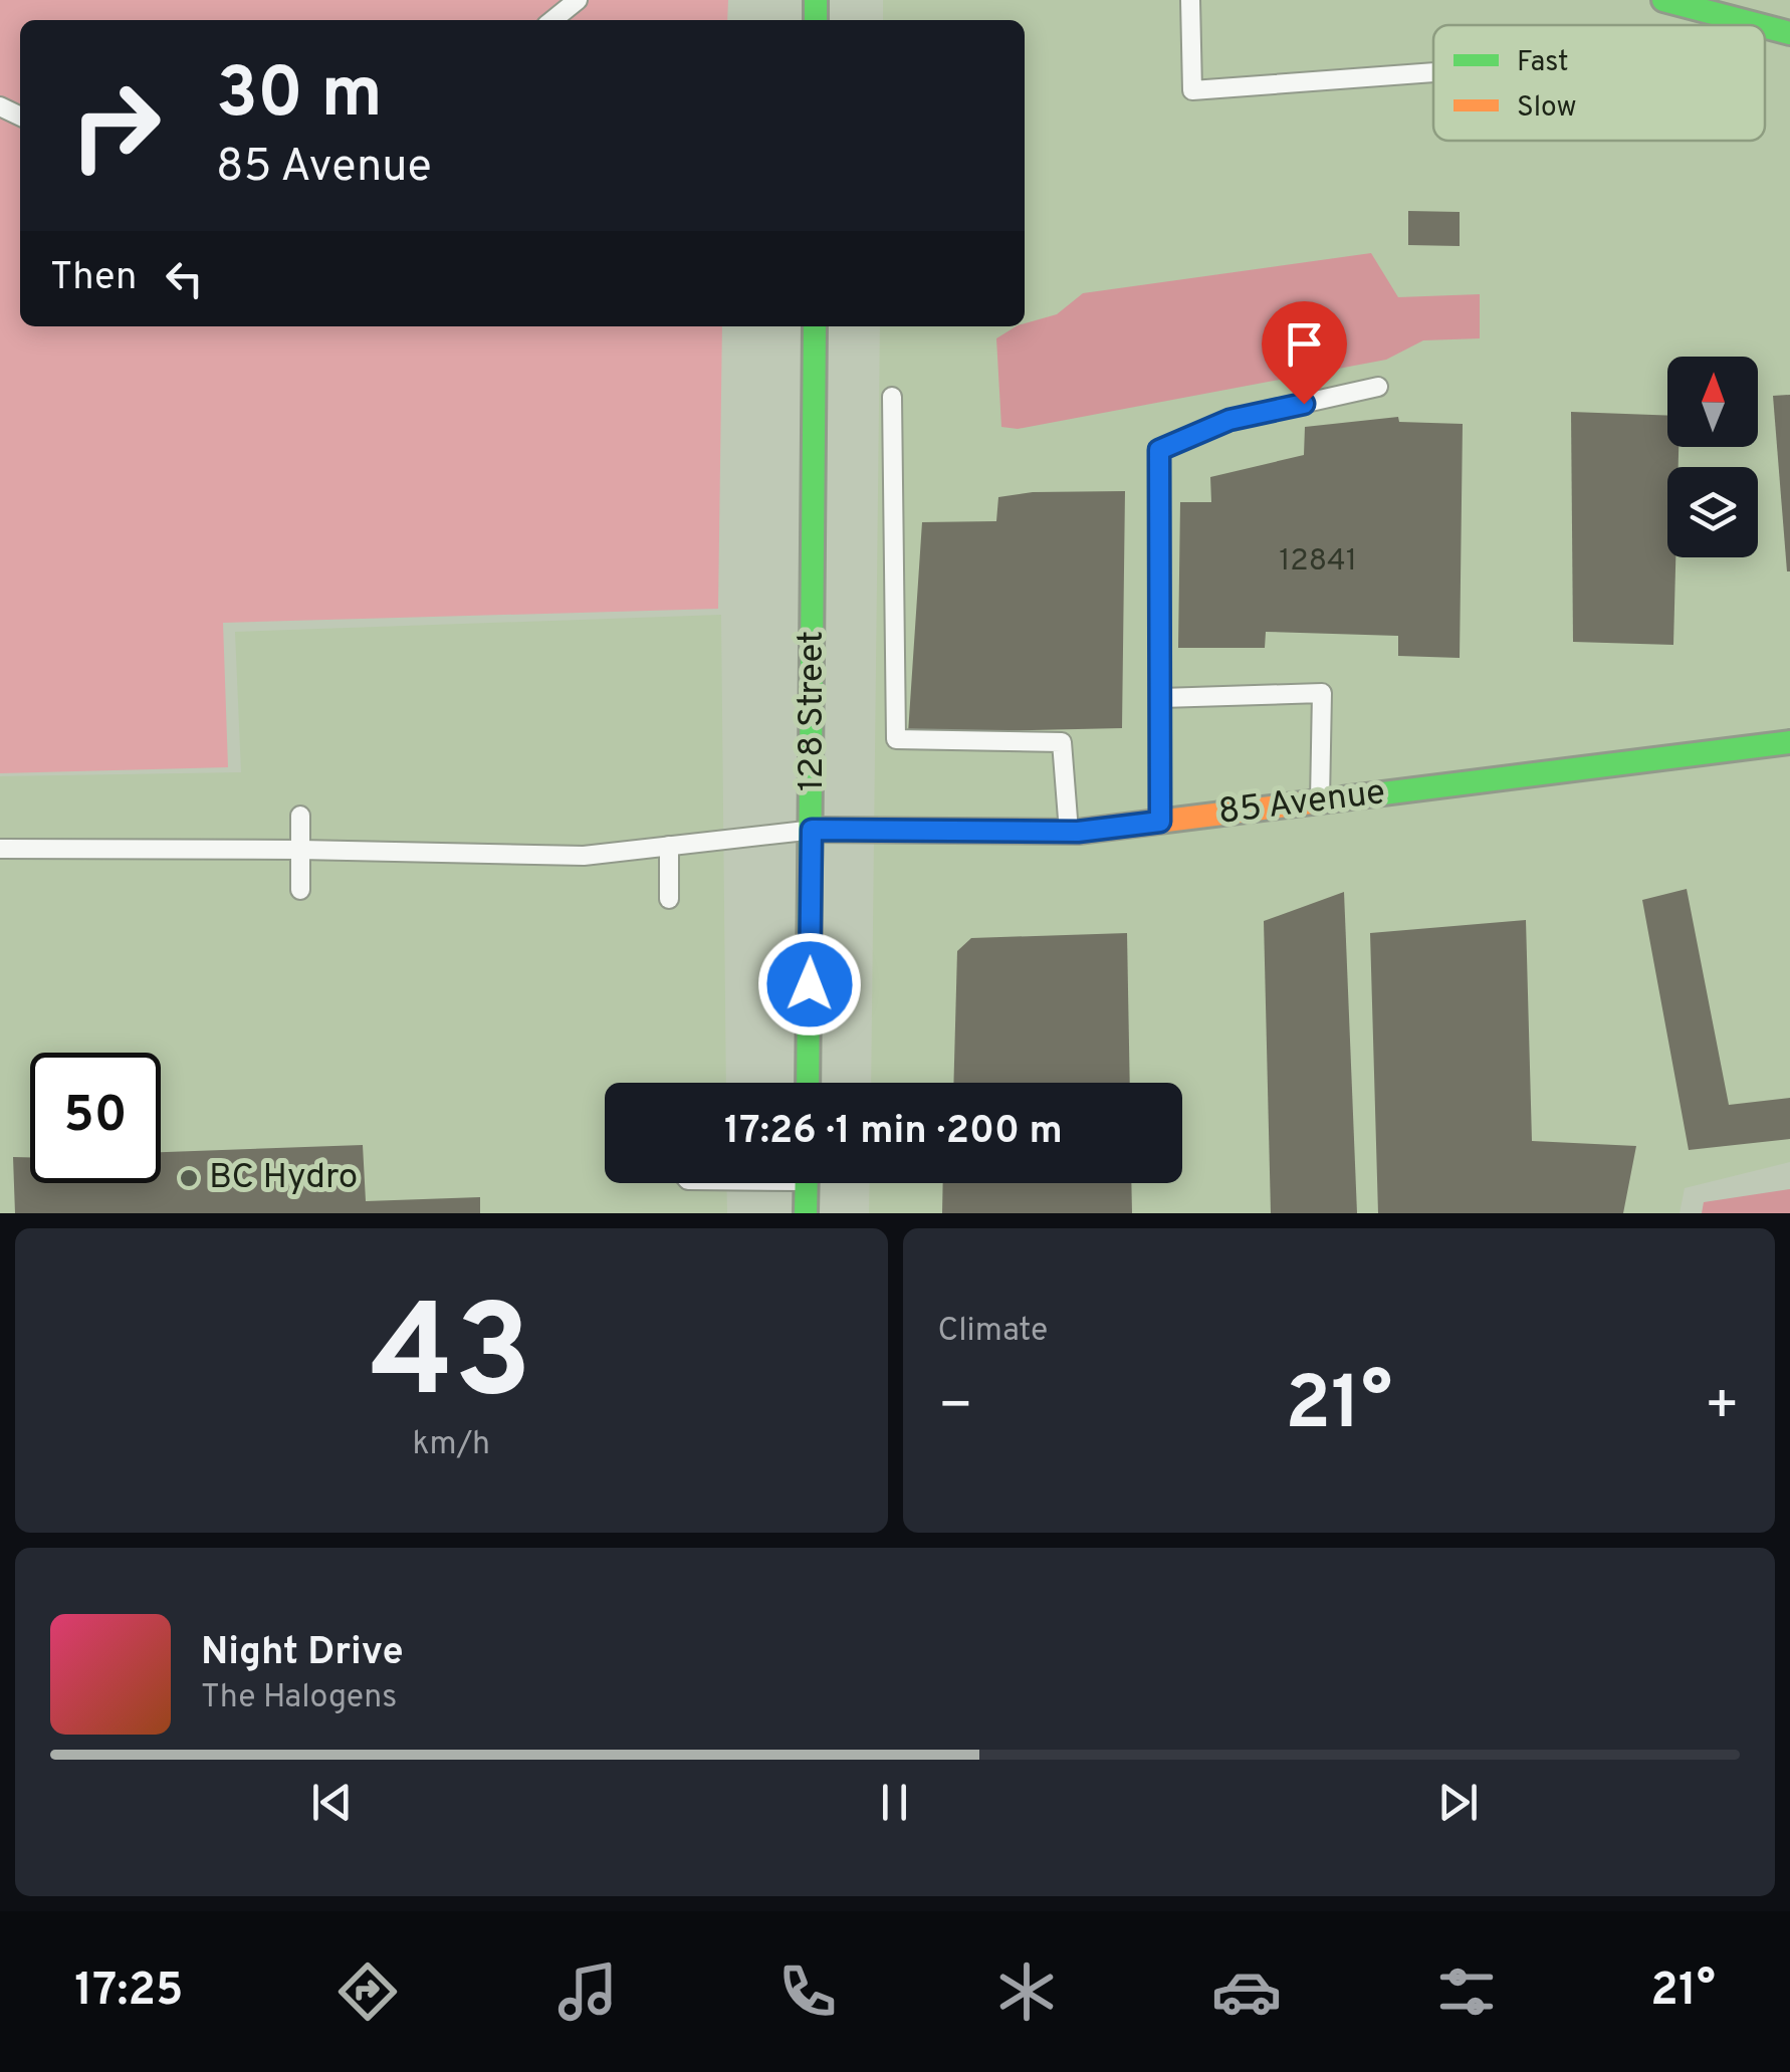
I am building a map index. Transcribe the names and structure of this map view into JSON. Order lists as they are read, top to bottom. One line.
{"streets":{"street":["128 Street","85 Avenue"]},"crossings":[["128 Street","85 Avenue"]],"places":["BC Hydro"],"house_numbers":["12841"],"legend":["Fast","Slow"],"north":"top","page":{"turn":["30 m","85 Avenue"],"then":"Then","limit":"50","trip":"17:26 · 1 min · 200 m","tile":[["43","km/h"],"Climate"],"heat":["−","21°","+"],"song":["Night Drive","The Halogens"],"tabs":["17:25","21°"]}}
